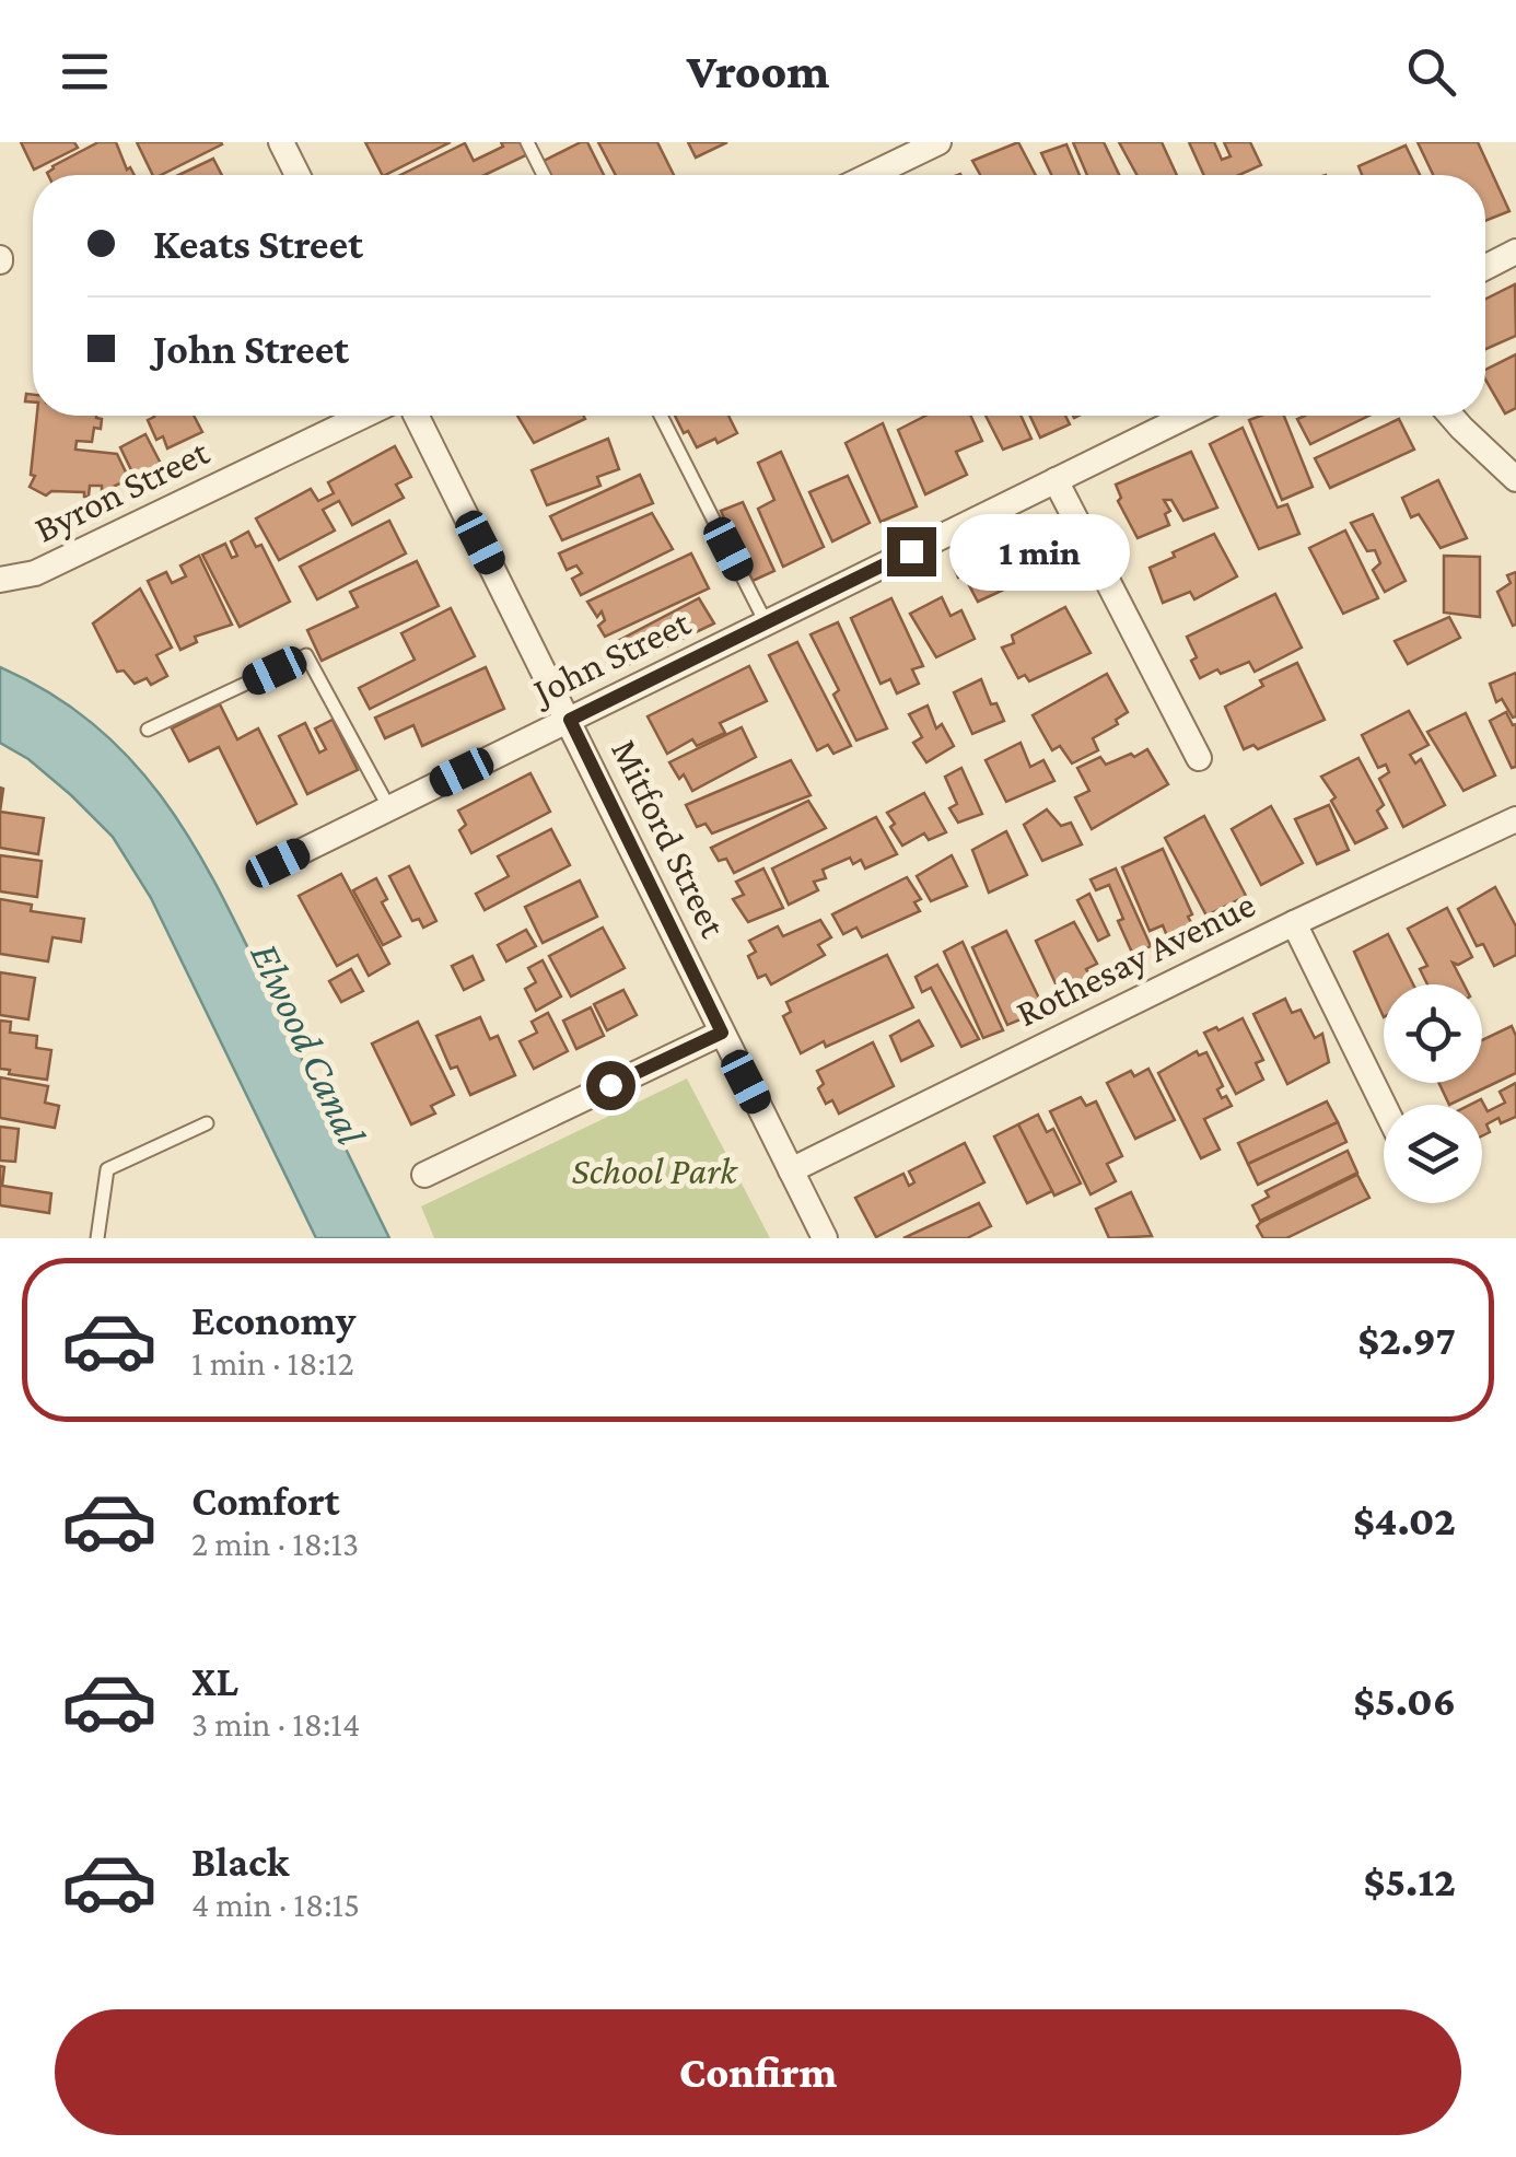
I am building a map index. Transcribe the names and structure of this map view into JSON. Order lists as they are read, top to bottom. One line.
{"streets":{"street":["Byron Street","John Street","Mitford Street","Rothesay Avenue"]},"crossings":[["John Street","Mitford Street"],["Mitford Street","Rothesay Avenue"]],"water":["Elwood Canal"],"parks":["School Park"],"page":{"header":"Vroom","banner":["Keats Street","John Street"],"bubble":"1 min","list":[{"name":"Economy","note":"1 min · 18:12","value":"$2.97"},{"name":"Comfort","note":"2 min · 18:13","value":"$4.02"},{"name":"XL","note":"3 min · 18:14","value":"$5.06"},{"name":"Black","note":"4 min · 18:15","value":"$5.12"}],"buttons":"Confirm"}}
